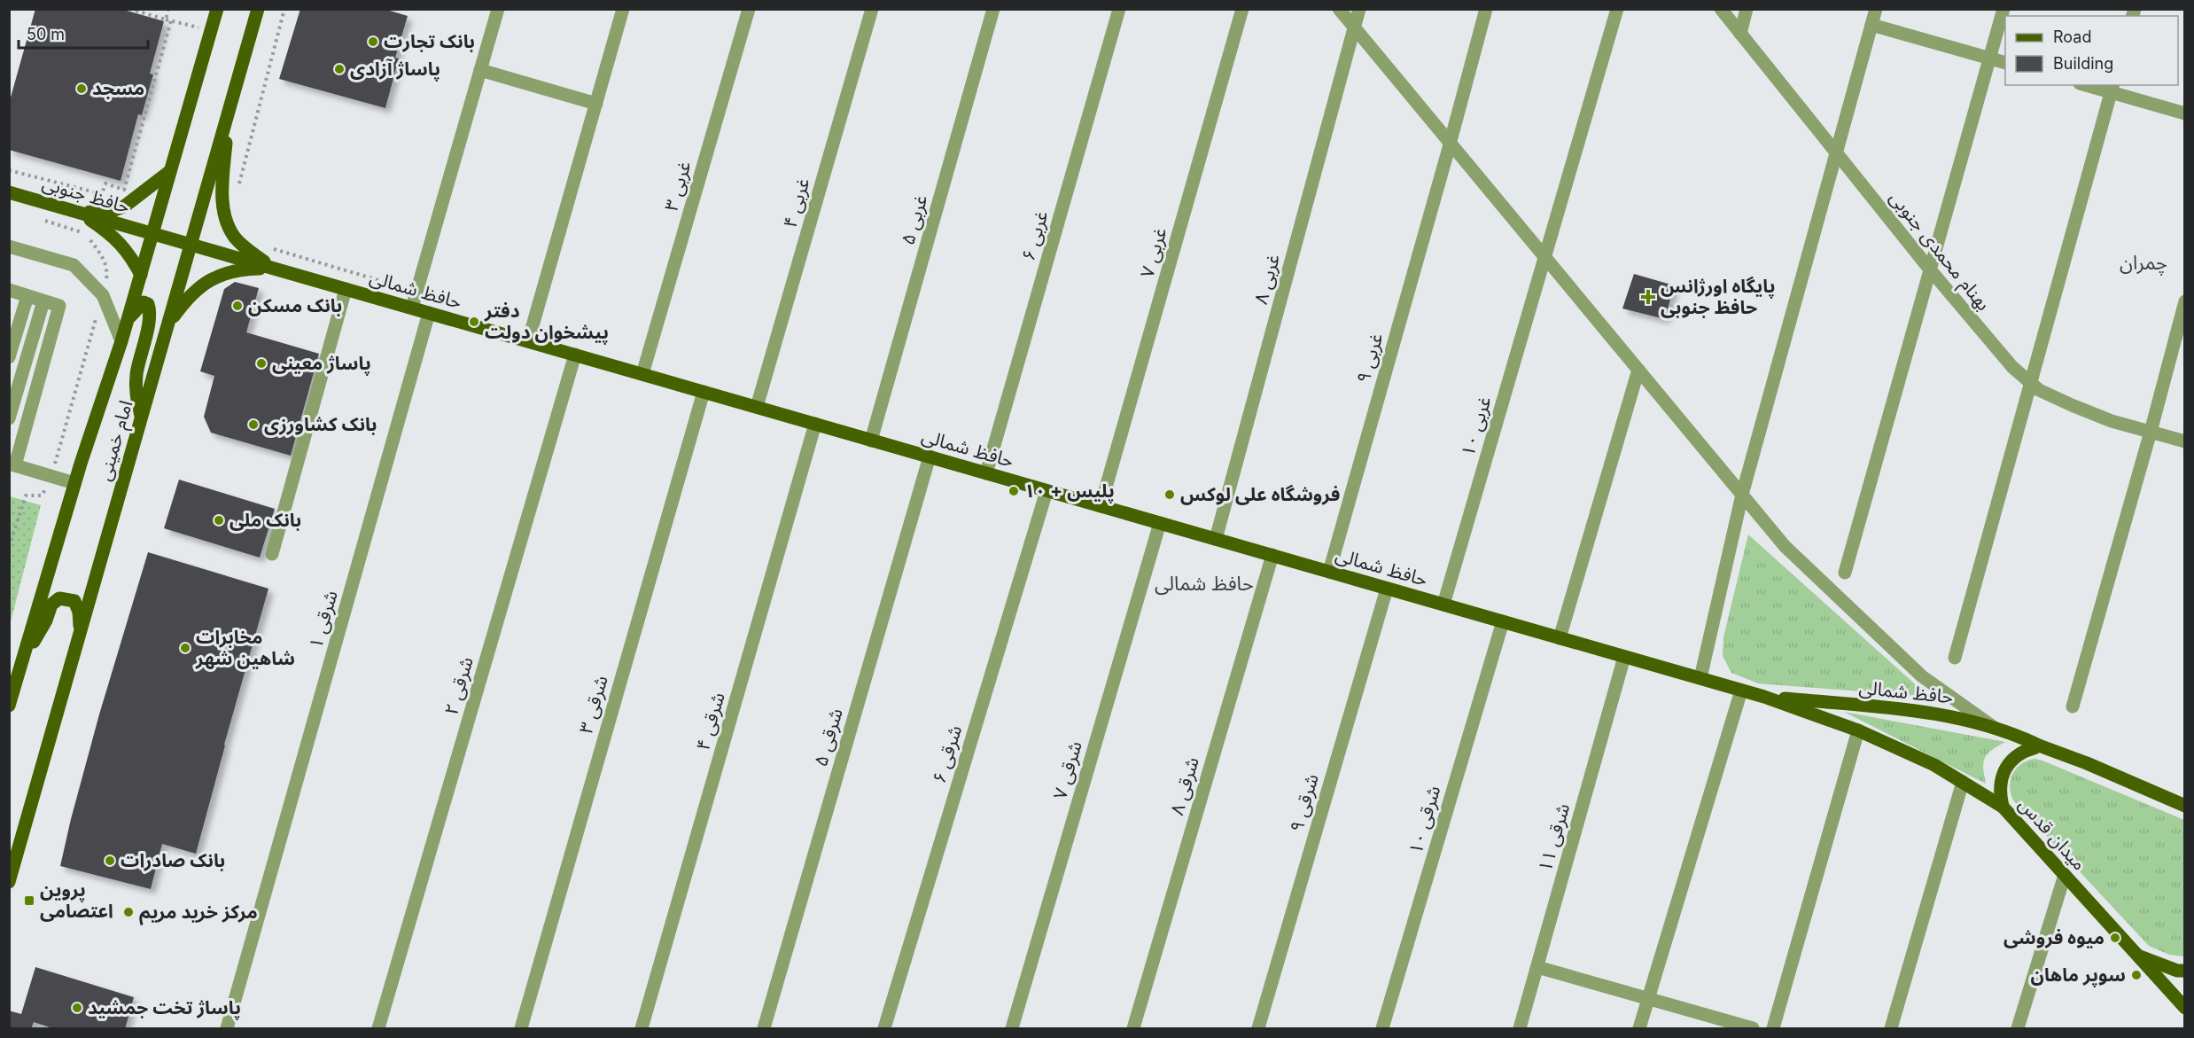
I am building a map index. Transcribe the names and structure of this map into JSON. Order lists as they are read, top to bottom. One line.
{"streets":{"main road":["حافظ جنوبی","حافظ شمالی","امام خمینی","میدان قدس"],"street":["۳ غربی","۴ غربی","۵ غربی","۶ غربی","بهنام محمدی جنوبی","۷ غربی","۸ غربی","۹ غربی","۱۰ غربی","۱ شرقی","۲ شرقی","۳ شرقی","۴ شرقی","۵ شرقی","۶ شرقی","۷ شرقی","۸ شرقی","شرقی ۹","شرقی ۱۰","۱۱ شرقی"]},"crossings":[["۳ غربی","حافظ شمالی"],["حافظ جنوبی","حافظ شمالی"],["حافظ جنوبی","امام خمینی"],["۴ غربی","حافظ شمالی"],["۵ غربی","حافظ شمالی"],["۶ غربی","حافظ شمالی"],["۷ غربی","حافظ شمالی"],["۸ غربی","حافظ شمالی"],["حافظ شمالی","۹ غربی"],["حافظ شمالی","۱۰ غربی"],["حافظ شمالی","امام خمینی"],["حافظ شمالی","۱ شرقی"],["حافظ شمالی","۲ شرقی"],["حافظ شمالی","۳ شرقی"],["حافظ شمالی","۴ شرقی"],["حافظ شمالی","۵ شرقی"],["حافظ شمالی","۶ شرقی"],["حافظ شمالی","۷ شرقی"],["حافظ شمالی","۸ شرقی"],["حافظ شمالی","شرقی ۹"],["حافظ شمالی","شرقی ۱۰"],["حافظ شمالی","میدان قدس"],["حافظ شمالی","۱۱ شرقی"]],"districts":["چمران","حافظ شمالی"],"places":{"other":["بانک تجارت","پاساژ آزادی","مسجد","بانک مسکن","دفتر پیشخوان دولت","پاساژ معینی","بانک کشاورزی","پلیس + ۱۰","فروشگاه علی لوکس","بانک ملی","مخابرات شاهین شهر","بانک صادرات","مرکز خرید مریم","میوه فروشی","سوپر ماهان","پاساژ تخت جمشید"],"health":["پایگاه اورژانس حافظ جنوبی"],"transit":["پروین اعتصامی"]},"legend":["Road","Building"],"scale_bar":"50 m"}
